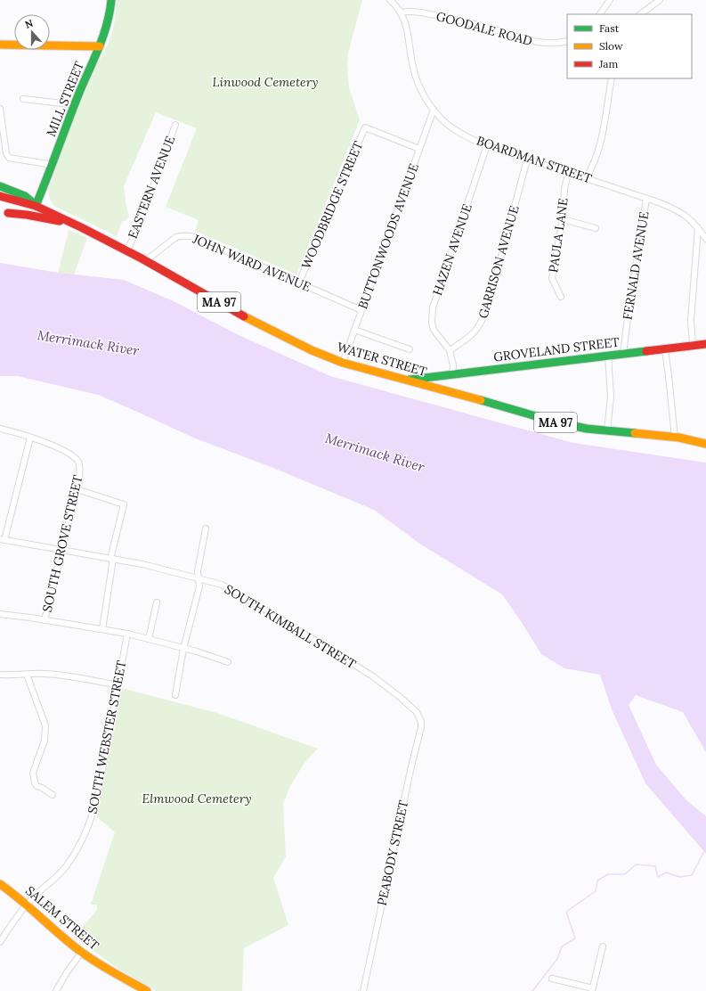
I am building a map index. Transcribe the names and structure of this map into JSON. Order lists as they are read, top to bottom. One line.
{"streets":{"main road":["MILL STREET","MA 97","GROVELAND STREET","WATER STREET","SALEM STREET"],"street":["GOODALE ROAD","BOARDMAN STREET","EASTERN AVENUE","WOODBRIDGE STREET","PAULA LANE","BUTTONWOODS AVENUE","HAZEN AVENUE","GARRISON AVENUE","JOHN WARD AVENUE","FERNALD AVENUE","SOUTH GROVE STREET","SOUTH KIMBALL STREET","SOUTH WEBSTER STREET","PEABODY STREET"]},"crossings":[["GOODALE ROAD","BOARDMAN STREET"],["MILL STREET","MA 97"],["MILL STREET","WATER STREET"],["BOARDMAN STREET","PAULA LANE"],["BOARDMAN STREET","BUTTONWOODS AVENUE"],["BOARDMAN STREET","HAZEN AVENUE"],["BOARDMAN STREET","GARRISON AVENUE"],["BOARDMAN STREET","FERNALD AVENUE"],["EASTERN AVENUE","WATER STREET"],["WOODBRIDGE STREET","BUTTONWOODS AVENUE"],["WOODBRIDGE STREET","JOHN WARD AVENUE"],["BUTTONWOODS AVENUE","JOHN WARD AVENUE"],["BUTTONWOODS AVENUE","WATER STREET"],["HAZEN AVENUE","GARRISON AVENUE"],["JOHN WARD AVENUE","WATER STREET"],["FERNALD AVENUE","GROVELAND STREET"],["MA 97","WATER STREET"],["GROVELAND STREET","WATER STREET"],["SOUTH GROVE STREET","SOUTH KIMBALL STREET"],["SOUTH KIMBALL STREET","PEABODY STREET"],["SOUTH WEBSTER STREET","SALEM STREET"]],"water":["Merrimack River"],"parks":["Linwood Cemetery","Elmwood Cemetery"],"legend":["Fast","Slow","Jam"],"north":"top"}
